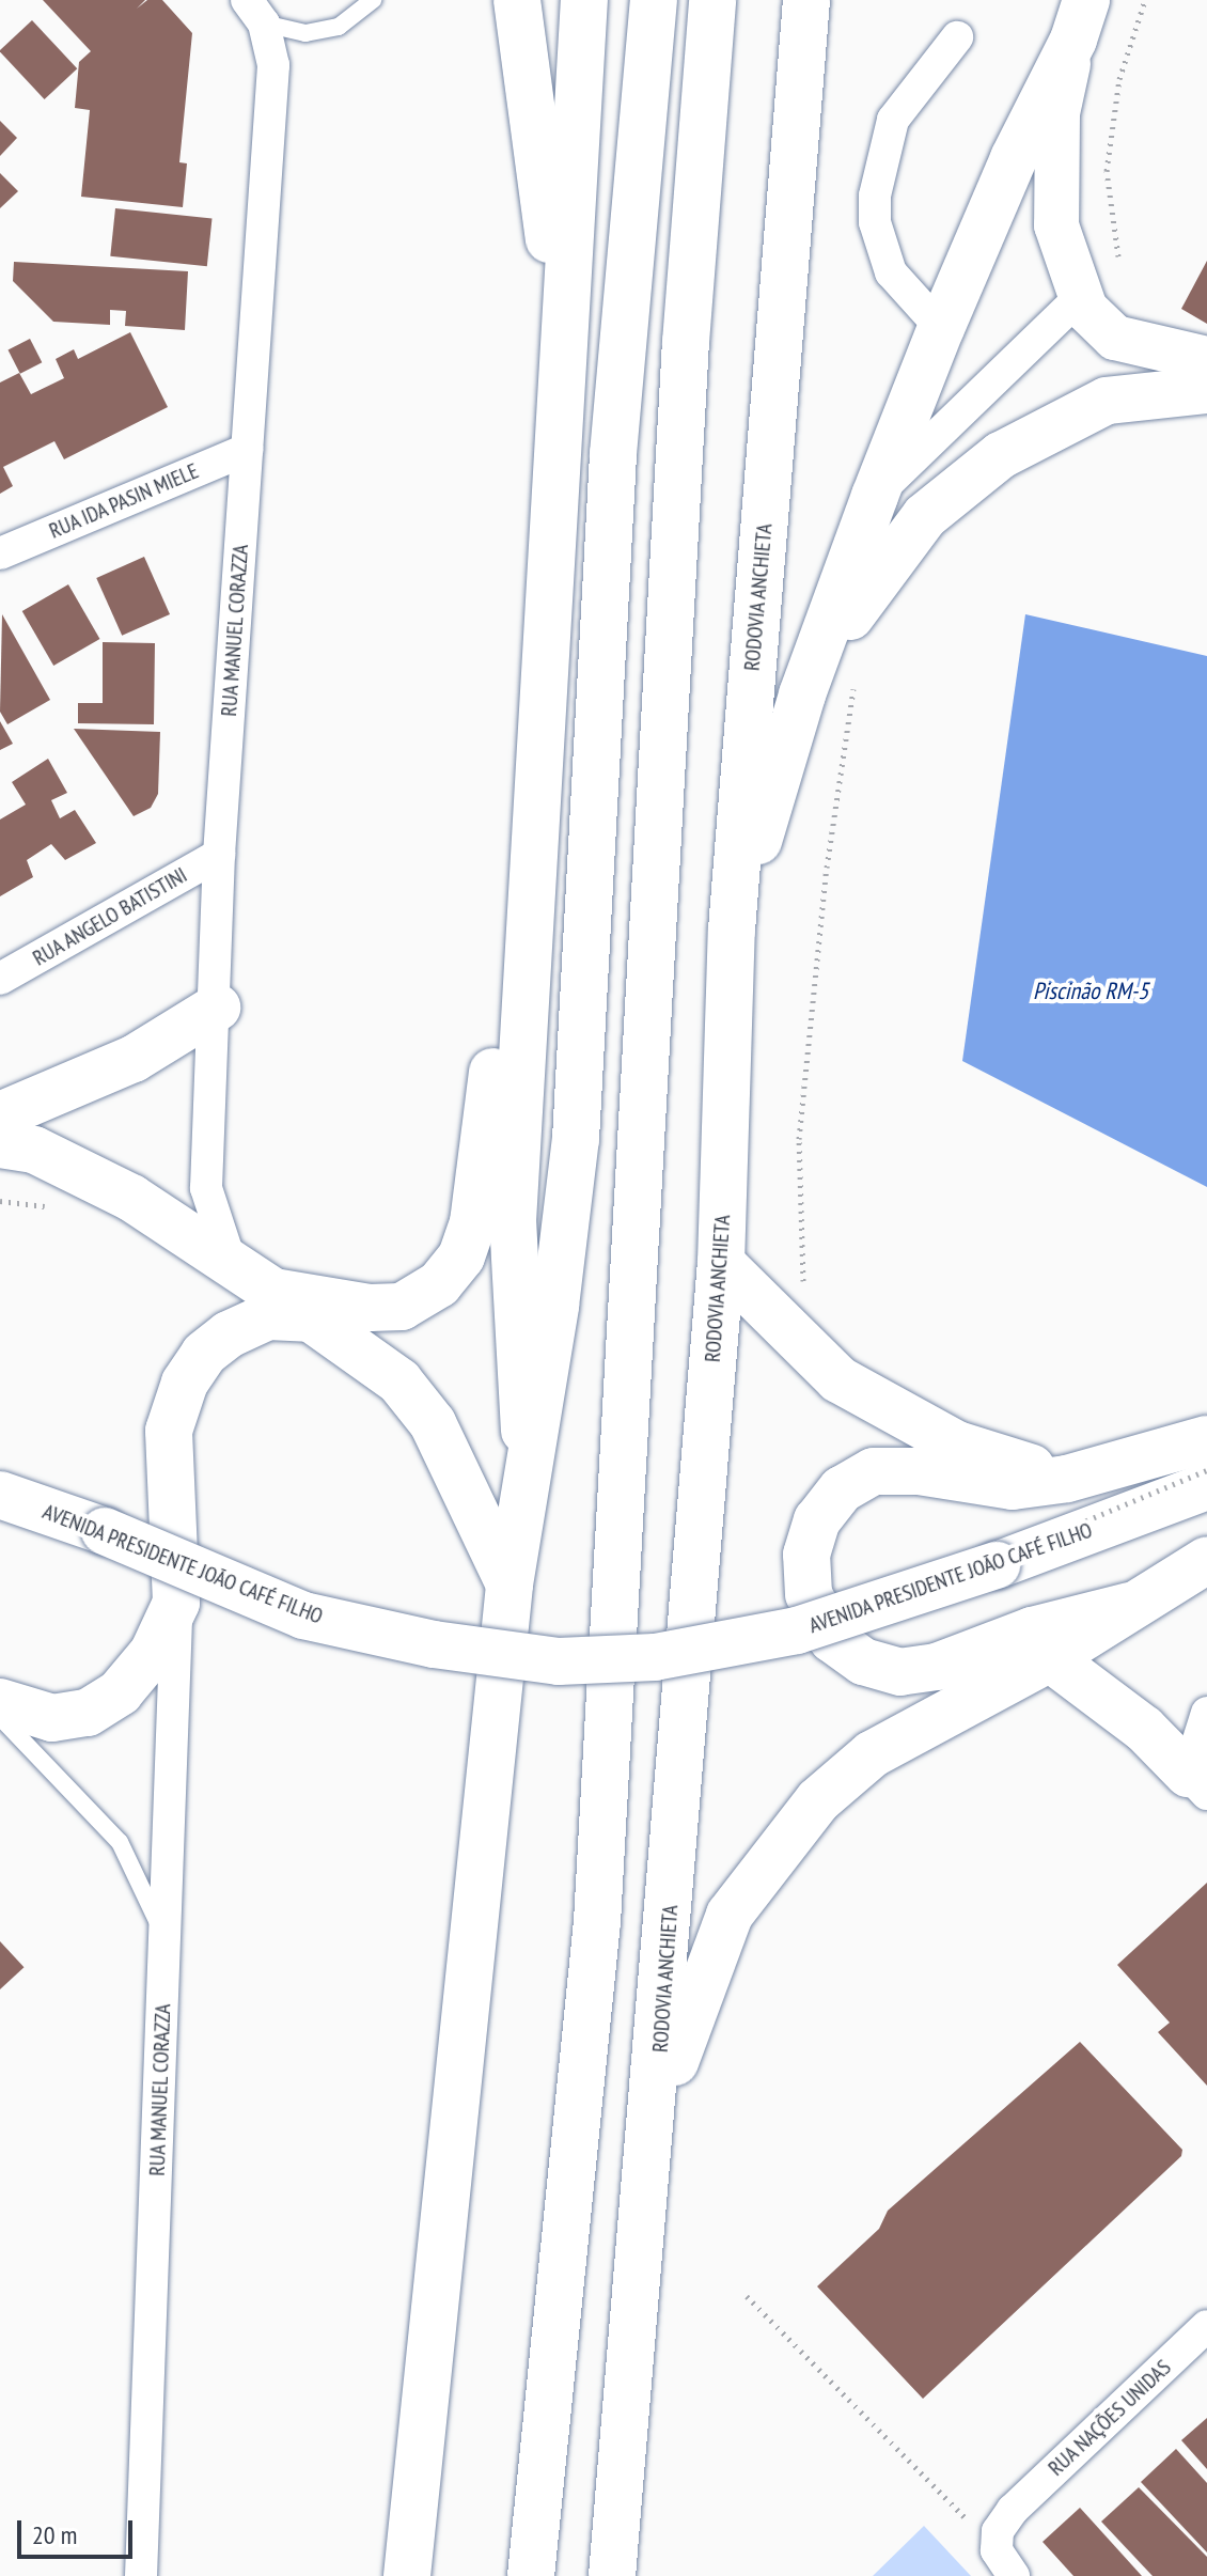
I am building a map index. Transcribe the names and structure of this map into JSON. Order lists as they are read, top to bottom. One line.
{"streets":{"main road":["RODOVIA ANCHIETA","AVENIDA PRESIDENTE JOÃO CAFÉ FILHO"],"street":["RUA IDA PASIN MIELE","RUA MANUEL CORAZZA","RUA ANGELO BATISTINI","RUA NAÇÕES UNIDAS"]},"crossings":[["RUA IDA PASIN MIELE","RUA MANUEL CORAZZA"],["RUA MANUEL CORAZZA","RUA ANGELO BATISTINI"]],"water":["Piscinão RM-5"],"scale_bar":"20 m"}
